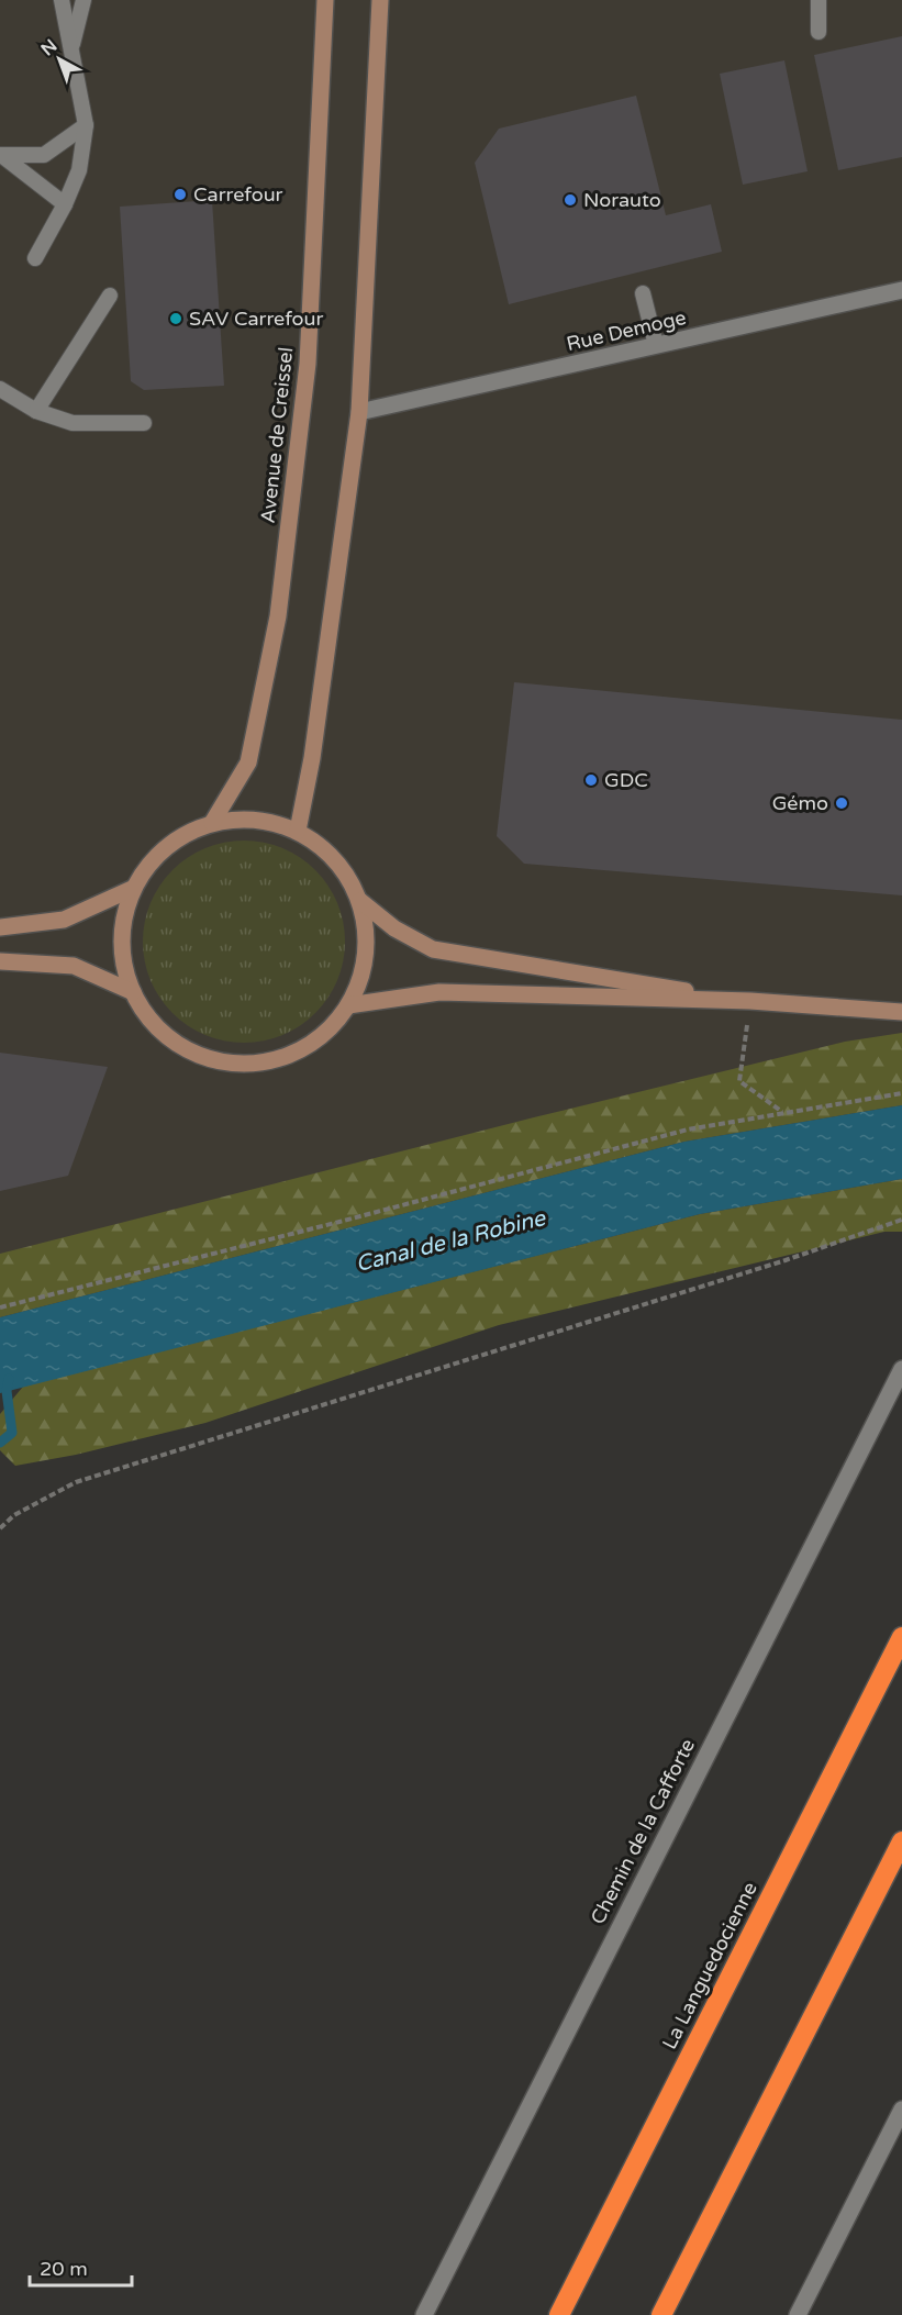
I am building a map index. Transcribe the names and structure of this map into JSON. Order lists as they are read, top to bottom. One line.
{"streets":{"highway":["La Languedocienne"],"street":["Rue Demoge","Avenue de Creissel","Chemin de la Cafforte"]},"water":["Canal de la Robine"],"places":["Carrefour","Norauto","SAV Carrefour","GDC","Gémo"],"scale_bar":"20 m","north":"top left"}
